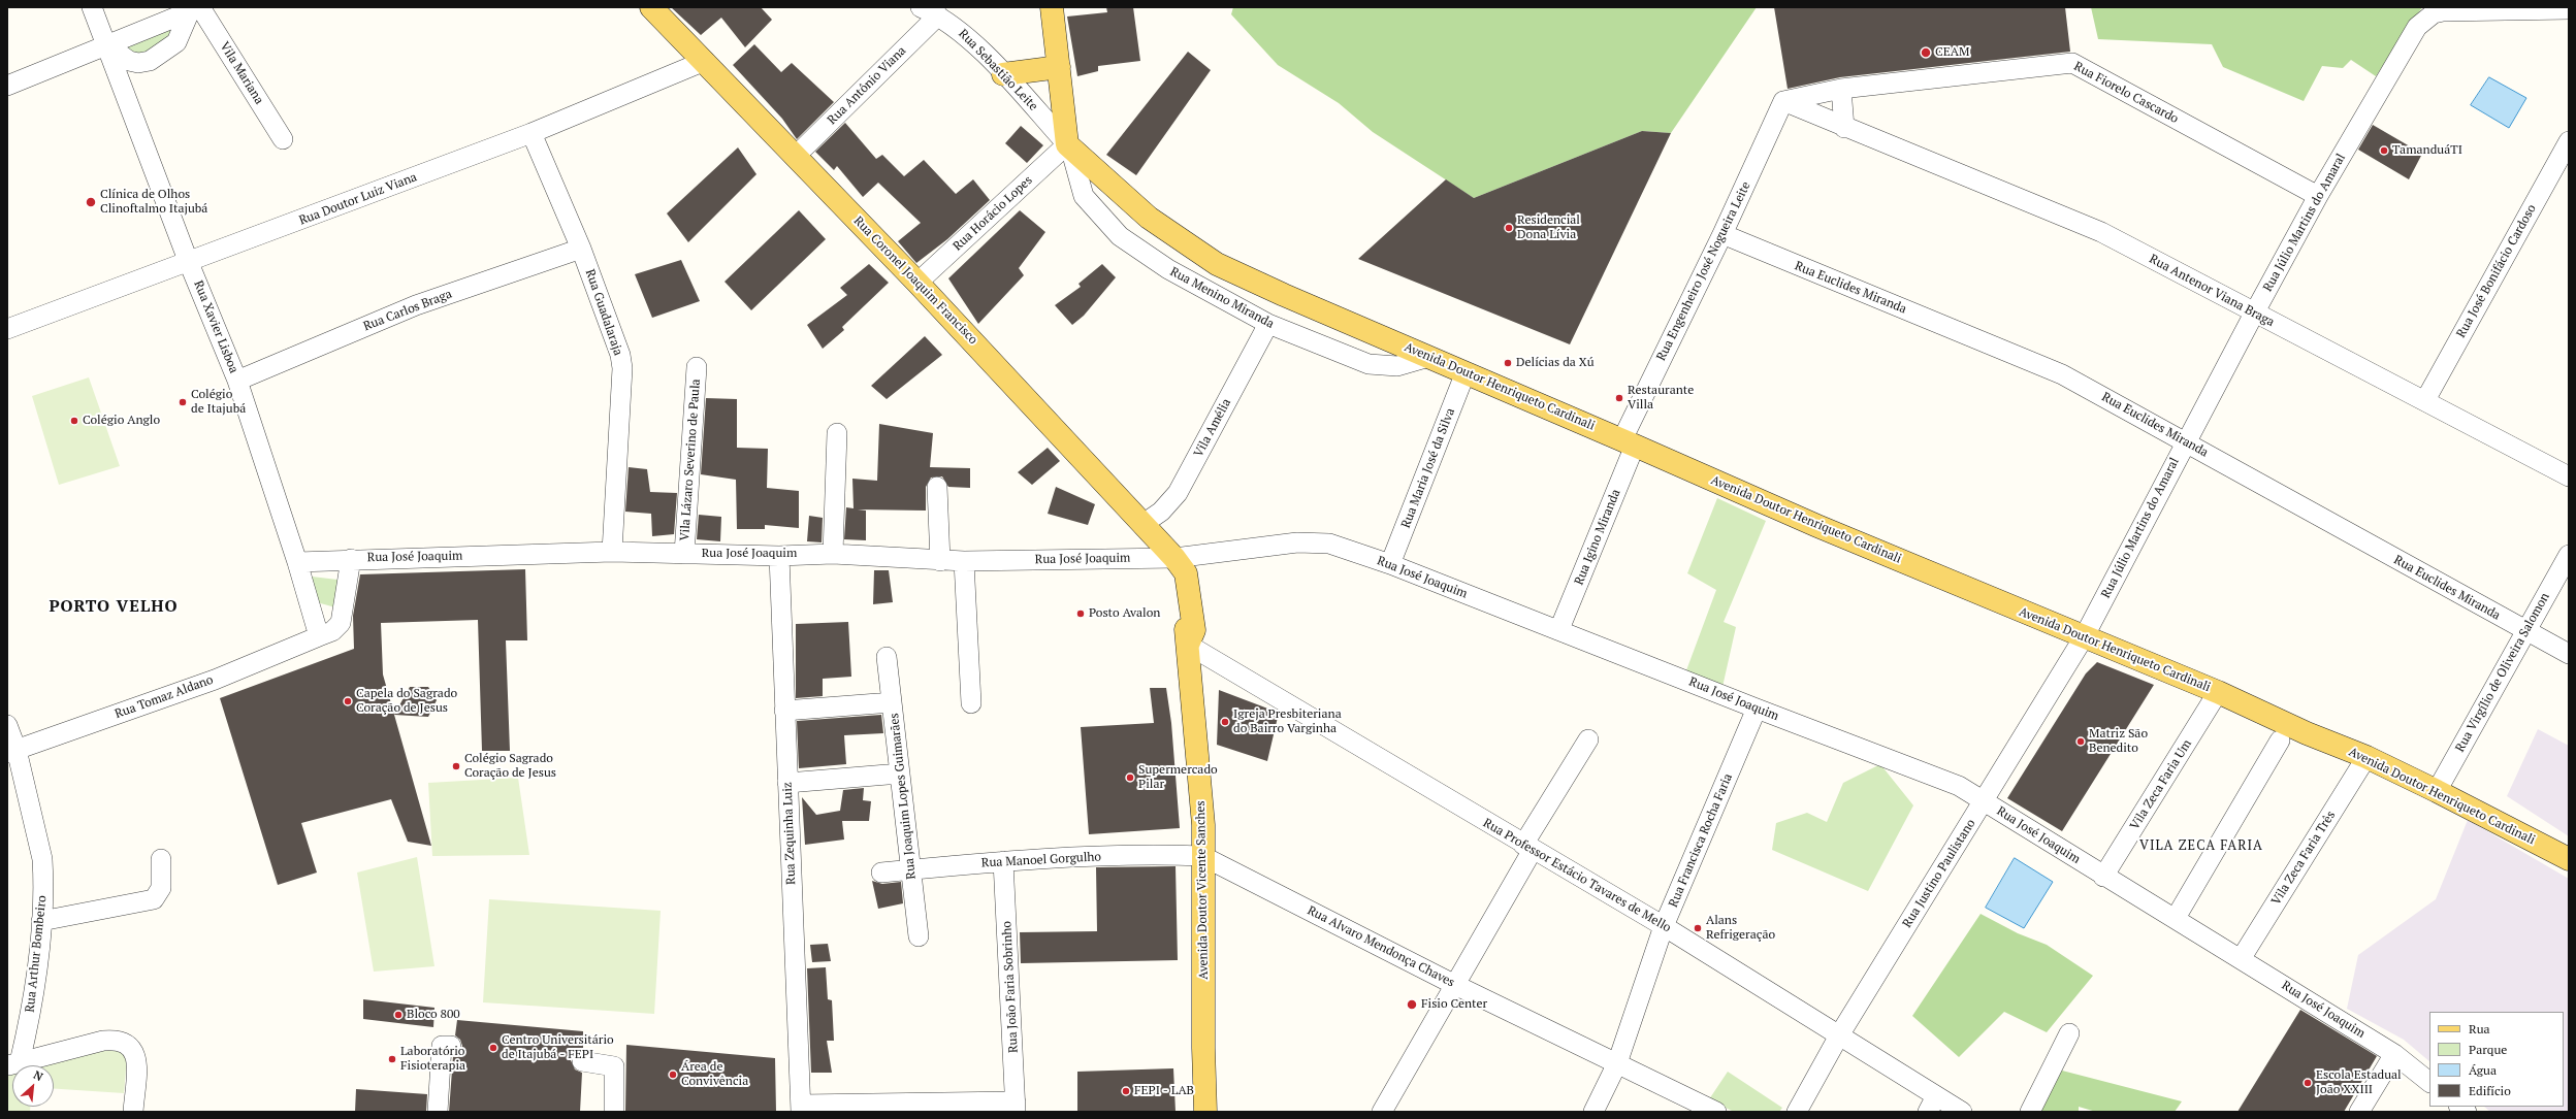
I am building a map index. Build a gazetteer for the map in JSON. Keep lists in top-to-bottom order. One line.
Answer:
{"streets":{"main road":["Rua Coronel Joaquim Francisco","Avenida Doutor Henriqueto Cardinali","Avenida Doutor Vicente Sanches"],"street":["Rua Sebastião Leite","Vila Mariana","Rua Antônio Viana","Rua Fiorelo Cascardo","Rua Doutor Luiz Viana","Rua Horácio Lopes","Rua Júlio Martins do Amaral","Rua Engenheiro José Nogueira Leite","Rua José Bonifácio Cardoso","Rua Euclides Miranda","Rua Antenor Viana Braga","Rua Menino Miranda","Rua Carlos Braga","Rua Guadalaraja","Rua Xavier Lisboa","Vila Amélia","Vila Lázaro Severino de Paula","Rua Maria José da Silva","Rua Igino Miranda","Rua José Joaquim","Rua Virgílio de Oliveira Salomon","Rua Tomaz Aldano","Vila Zeca Faria Um","Rua Joaquim Lopes Guimarães","Rua Zequinha Luiz","Rua Francisca Rocha Faria","Vila Zeca Faria Três","Rua Manoel Gorgulho","Rua Justino Paulistano","Rua Professor Estácio Tavares de Mello","Rua Alvaro Mendonça Chaves","Rua Arthur Bombeiro","Rua João Faria Sobrinho"]},"crossings":[["Rua Sebastião Leite","Rua Antônio Viana"],["Rua Sebastião Leite","Rua Horácio Lopes"],["Rua Sebastião Leite","Rua Menino Miranda"],["Rua Sebastião Leite","Avenida Doutor Henriqueto Cardinali"],["Rua Antônio Viana","Rua Coronel Joaquim Francisco"],["Rua Fiorelo Cascardo","Rua Júlio Martins do Amaral"],["Rua Fiorelo Cascardo","Rua Engenheiro José Nogueira Leite"],["Rua Fiorelo Cascardo","Rua Antenor Viana Braga"],["Rua Doutor Luiz Viana","Rua Coronel Joaquim Francisco"],["Rua Doutor Luiz Viana","Rua Guadalaraja"],["Rua Doutor Luiz Viana","Rua Xavier Lisboa"],["Rua Horácio Lopes","Rua Coronel Joaquim Francisco"],["Rua Horácio Lopes","Rua Menino Miranda"],["Rua Horácio Lopes","Avenida Doutor Henriqueto Cardinali"],["Rua Júlio Martins do Amaral","Rua Euclides Miranda"],["Rua Júlio Martins do Amaral","Rua Antenor Viana Braga"],["Rua Júlio Martins do Amaral","Avenida Doutor Henriqueto Cardinali"],["Rua Júlio Martins do Amaral","Rua Justino Paulistano"],["Rua Engenheiro José Nogueira Leite","Rua Euclides Miranda"],["Rua Engenheiro José Nogueira Leite","Rua Antenor Viana Braga"],["Rua Engenheiro José Nogueira Leite","Avenida Doutor Henriqueto Cardinali"],["Rua Engenheiro José Nogueira Leite","Rua Igino Miranda"],["Rua José Bonifácio Cardoso","Rua Antenor Viana Braga"],["Rua Coronel Joaquim Francisco","Vila Amélia"],["Rua Coronel Joaquim Francisco","Rua José Joaquim"],["Rua Coronel Joaquim Francisco","Avenida Doutor Vicente Sanches"],["Rua Euclides Miranda","Rua Virgílio de Oliveira Salomon"],["Rua Menino Miranda","Avenida Doutor Henriqueto Cardinali"],["Rua Menino Miranda","Vila Amélia"],["Rua Carlos Braga","Rua Guadalaraja"],["Rua Carlos Braga","Rua Xavier Lisboa"],["Rua Guadalaraja","Rua José Joaquim"],["Rua Xavier Lisboa","Rua José Joaquim"],["Rua Xavier Lisboa","Rua Tomaz Aldano"],["Avenida Doutor Henriqueto Cardinali","Rua Maria José da Silva"],["Avenida Doutor Henriqueto Cardinali","Rua Igino Miranda"],["Avenida Doutor Henriqueto Cardinali","Rua Virgílio de Oliveira Salomon"],["Avenida Doutor Henriqueto Cardinali","Vila Zeca Faria Um"],["Avenida Doutor Henriqueto Cardinali","Vila Zeca Faria Três"],["Avenida Doutor Henriqueto Cardinali","Rua Justino Paulistano"],["Vila Lázaro Severino de Paula","Rua José Joaquim"],["Rua Maria José da Silva","Rua José Joaquim"],["Rua Igino Miranda","Rua José Joaquim"],["Rua José Joaquim","Vila Zeca Faria Um"],["Rua José Joaquim","Rua Zequinha Luiz"],["Rua José Joaquim","Rua Francisca Rocha Faria"],["Rua José Joaquim","Vila Zeca Faria Três"],["Rua José Joaquim","Rua Justino Paulistano"],["Rua José Joaquim","Avenida Doutor Vicente Sanches"],["Rua Tomaz Aldano","Rua Arthur Bombeiro"],["Rua Joaquim Lopes Guimarães","Rua Manoel Gorgulho"],["Rua Francisca Rocha Faria","Rua Professor Estácio Tavares de Mello"],["Rua Francisca Rocha Faria","Rua Alvaro Mendonça Chaves"],["Rua Manoel Gorgulho","Avenida Doutor Vicente Sanches"],["Rua Manoel Gorgulho","Rua Alvaro Mendonça Chaves"],["Rua Manoel Gorgulho","Rua João Faria Sobrinho"],["Rua Justino Paulistano","Rua Professor Estácio Tavares de Mello"],["Rua Professor Estácio Tavares de Mello","Avenida Doutor Vicente Sanches"],["Avenida Doutor Vicente Sanches","Rua Alvaro Mendonça Chaves"]],"districts":["PORTO VELHO","VILA ZECA FARIA"],"places":["CEAM","TamanduáTI","Clínica de Olhos Clinoftalmo Itajubá","Residencial Dona Lívia","Delícias da Xú","Restaurante Villa","Colégio de Itajubá","Colégio Anglo","Posto Avalon","Capela do Sagrado Coração de Jesus","Igreja Presbiteriana do Bairro Varginha","Matriz São Benedito","Colégio Sagrado Coração de Jesus","Supermercado Pilar","Alans Refrigeração","Fisio Center","Bloco 800","Centro Universitário de Itajubá - FEPI","Laboratório Fisioterapia","Área de Convivência","Escola Estadual João XXIII","FEPI - LAB"],"legend":["Rua","Parque","Água","Edifício"],"north":"top right"}
